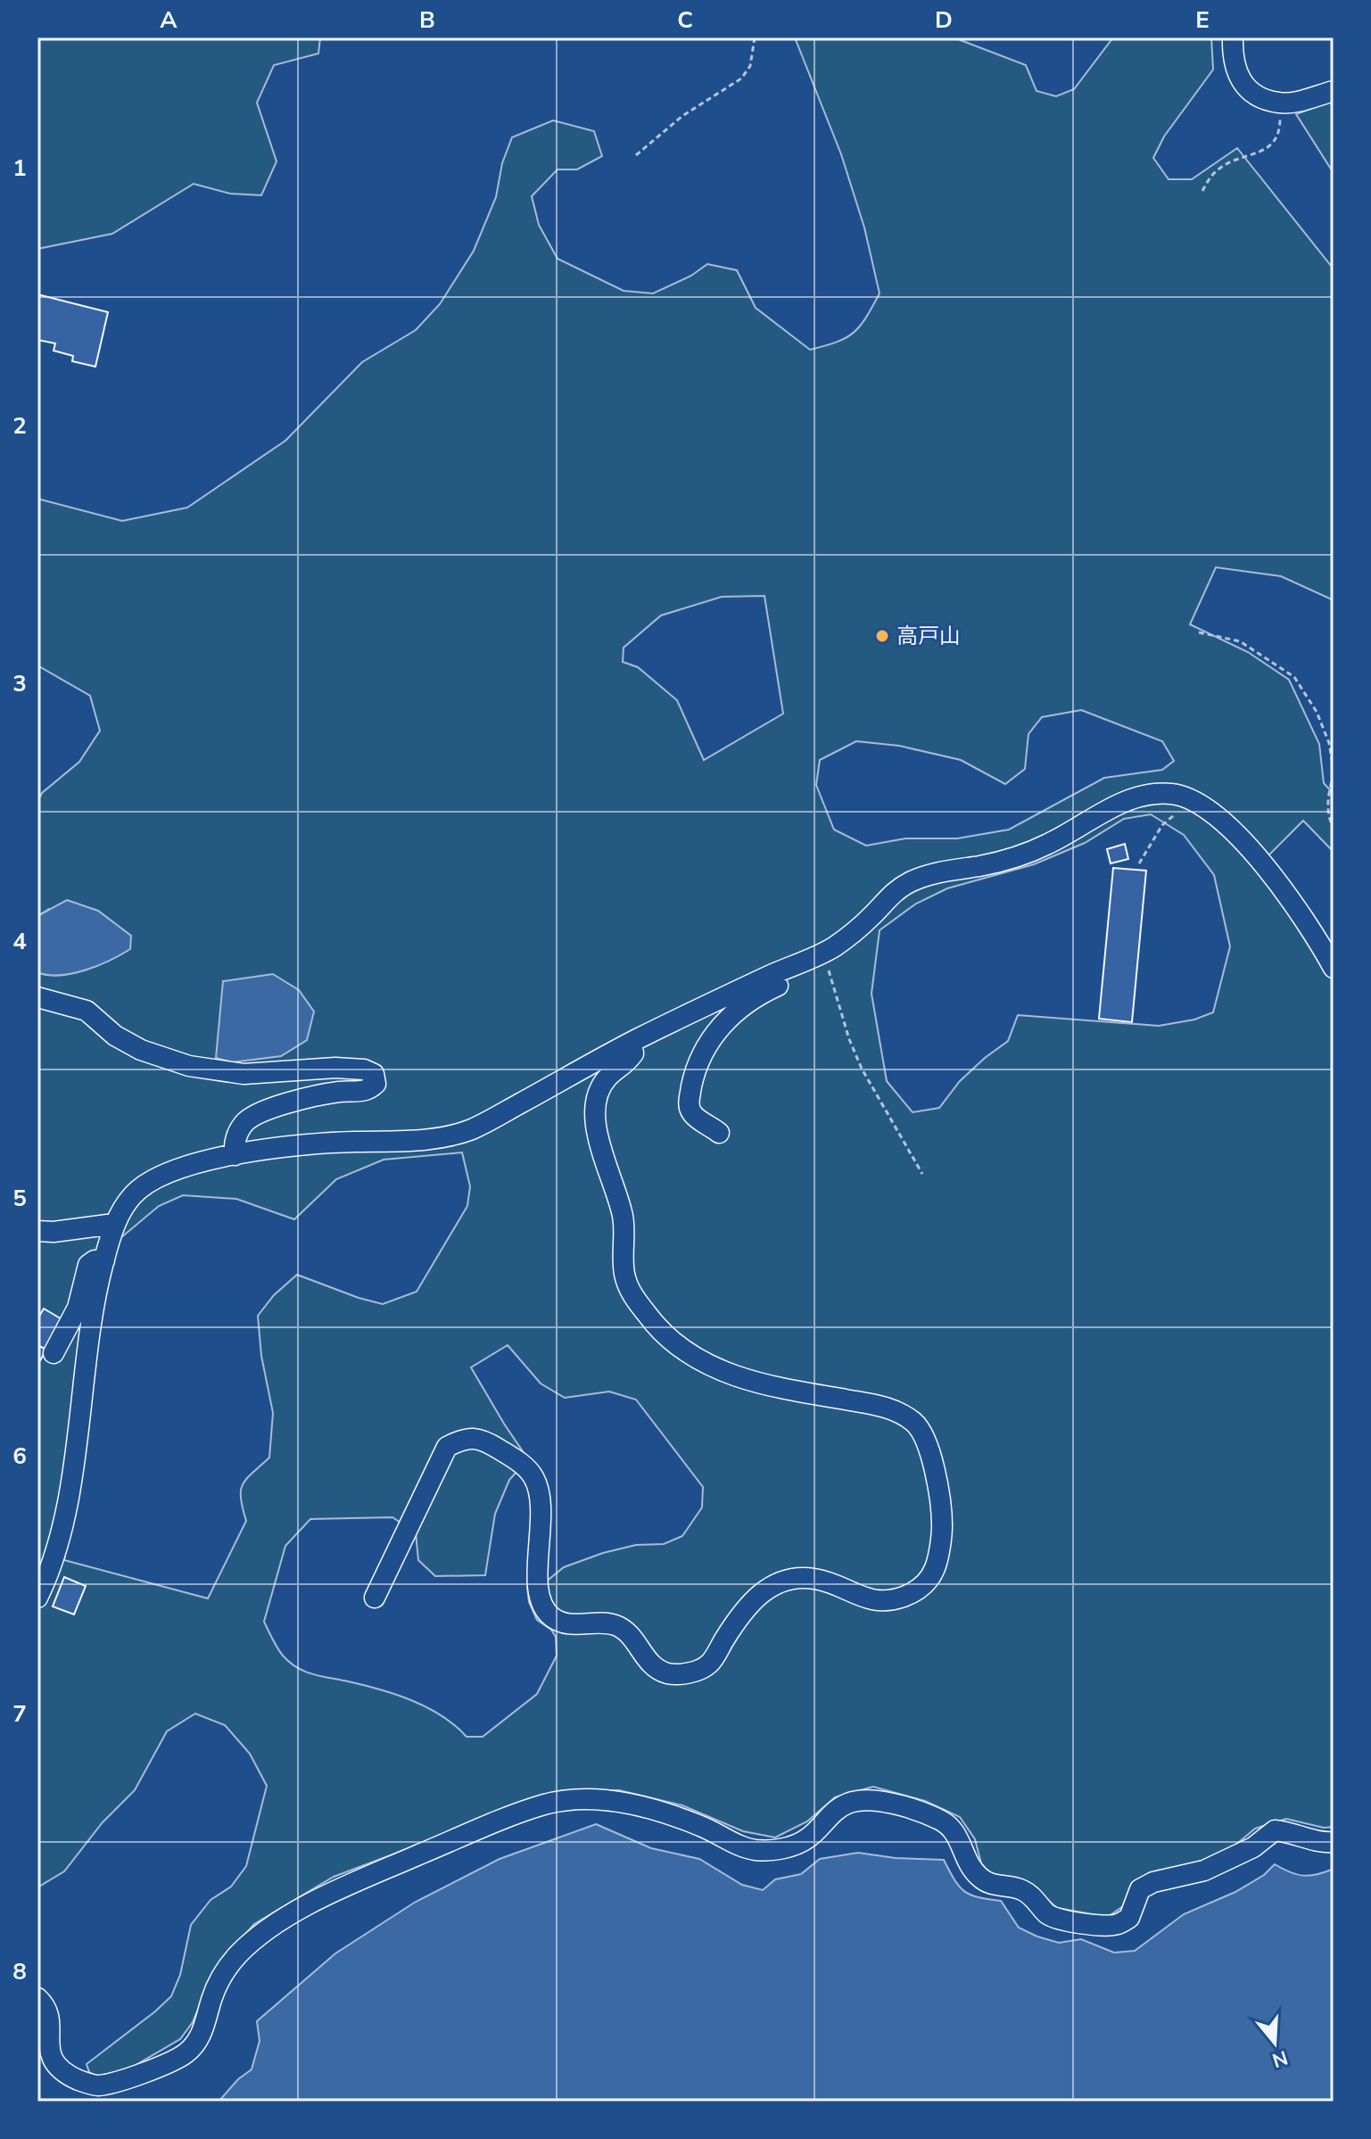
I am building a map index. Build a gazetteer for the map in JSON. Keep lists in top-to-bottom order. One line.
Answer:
{"places":["高戸山"],"north":"bottom","grid":{"columns":["A","B","C","D","E"],"rows":["1","2","3","4","5","6","7","8"]}}
